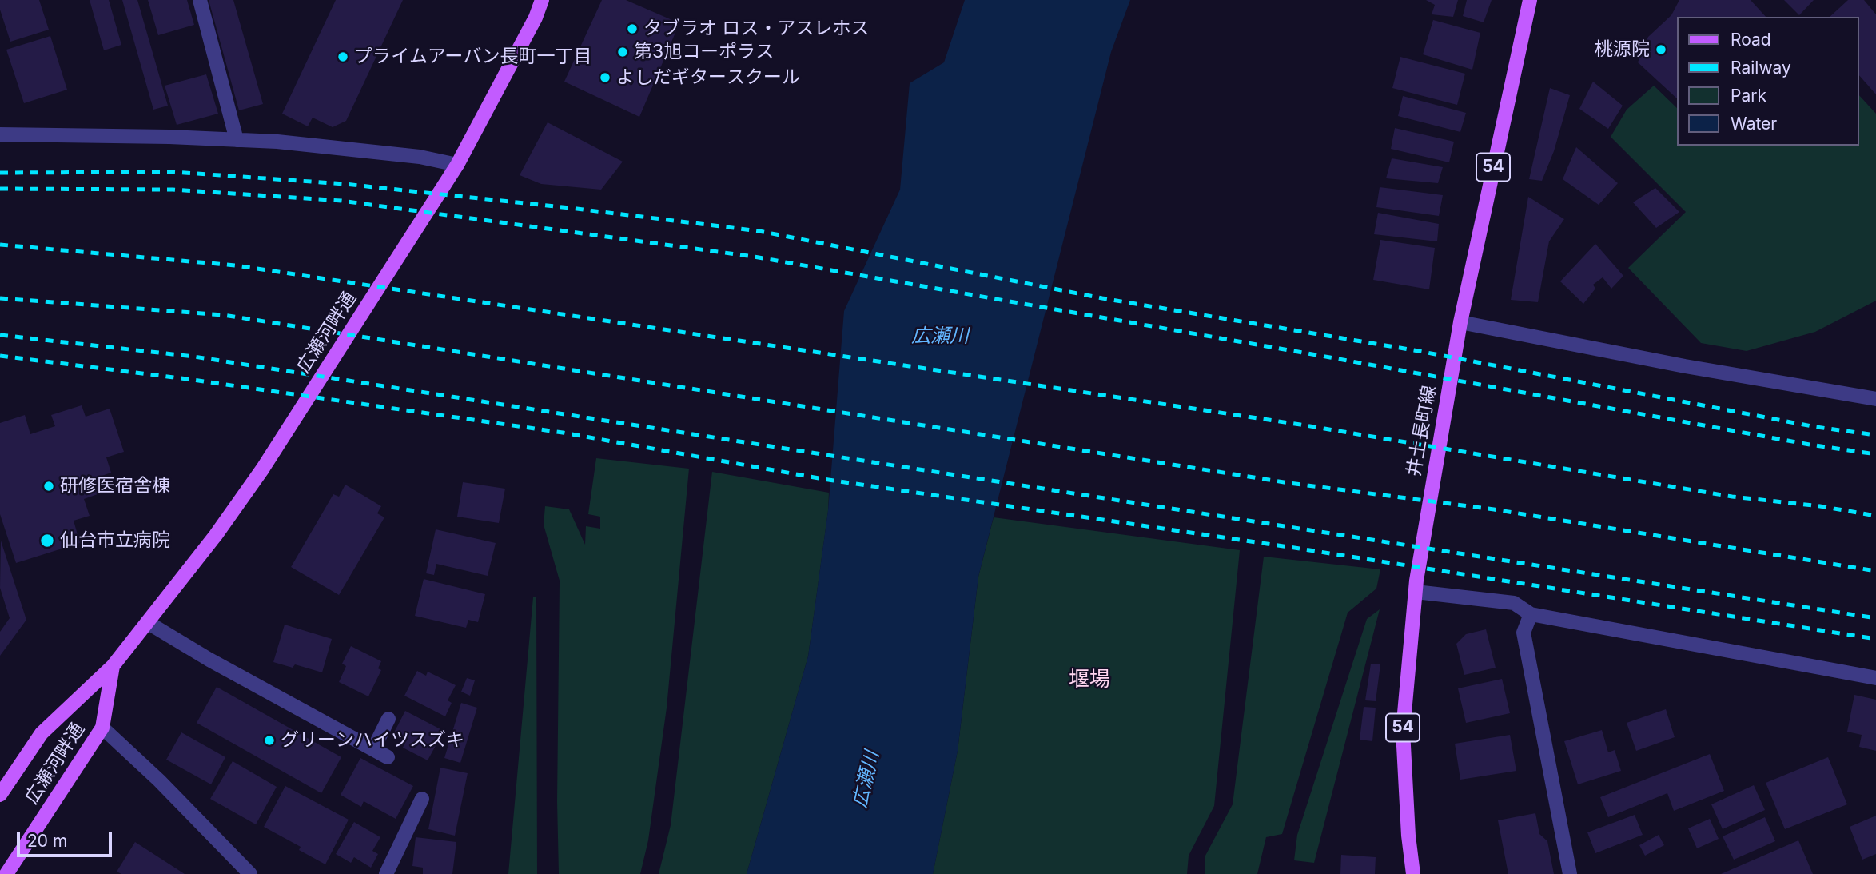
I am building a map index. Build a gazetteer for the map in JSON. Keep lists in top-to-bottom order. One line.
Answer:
{"streets":{"main road":["54","広瀬河畔通","井土長町線"]},"districts":["堰場"],"water":["広瀬川"],"places":["タブラオ ロス・アスレホス","桃源院","第3旭コーポラス","プライムアーバン長町一丁目","よしだギタースクール","研修医宿舎棟","仙台市立病院","グリーンハイツスズキ"],"legend":["Road","Railway","Park","Water"],"scale_bar":"20 m"}
